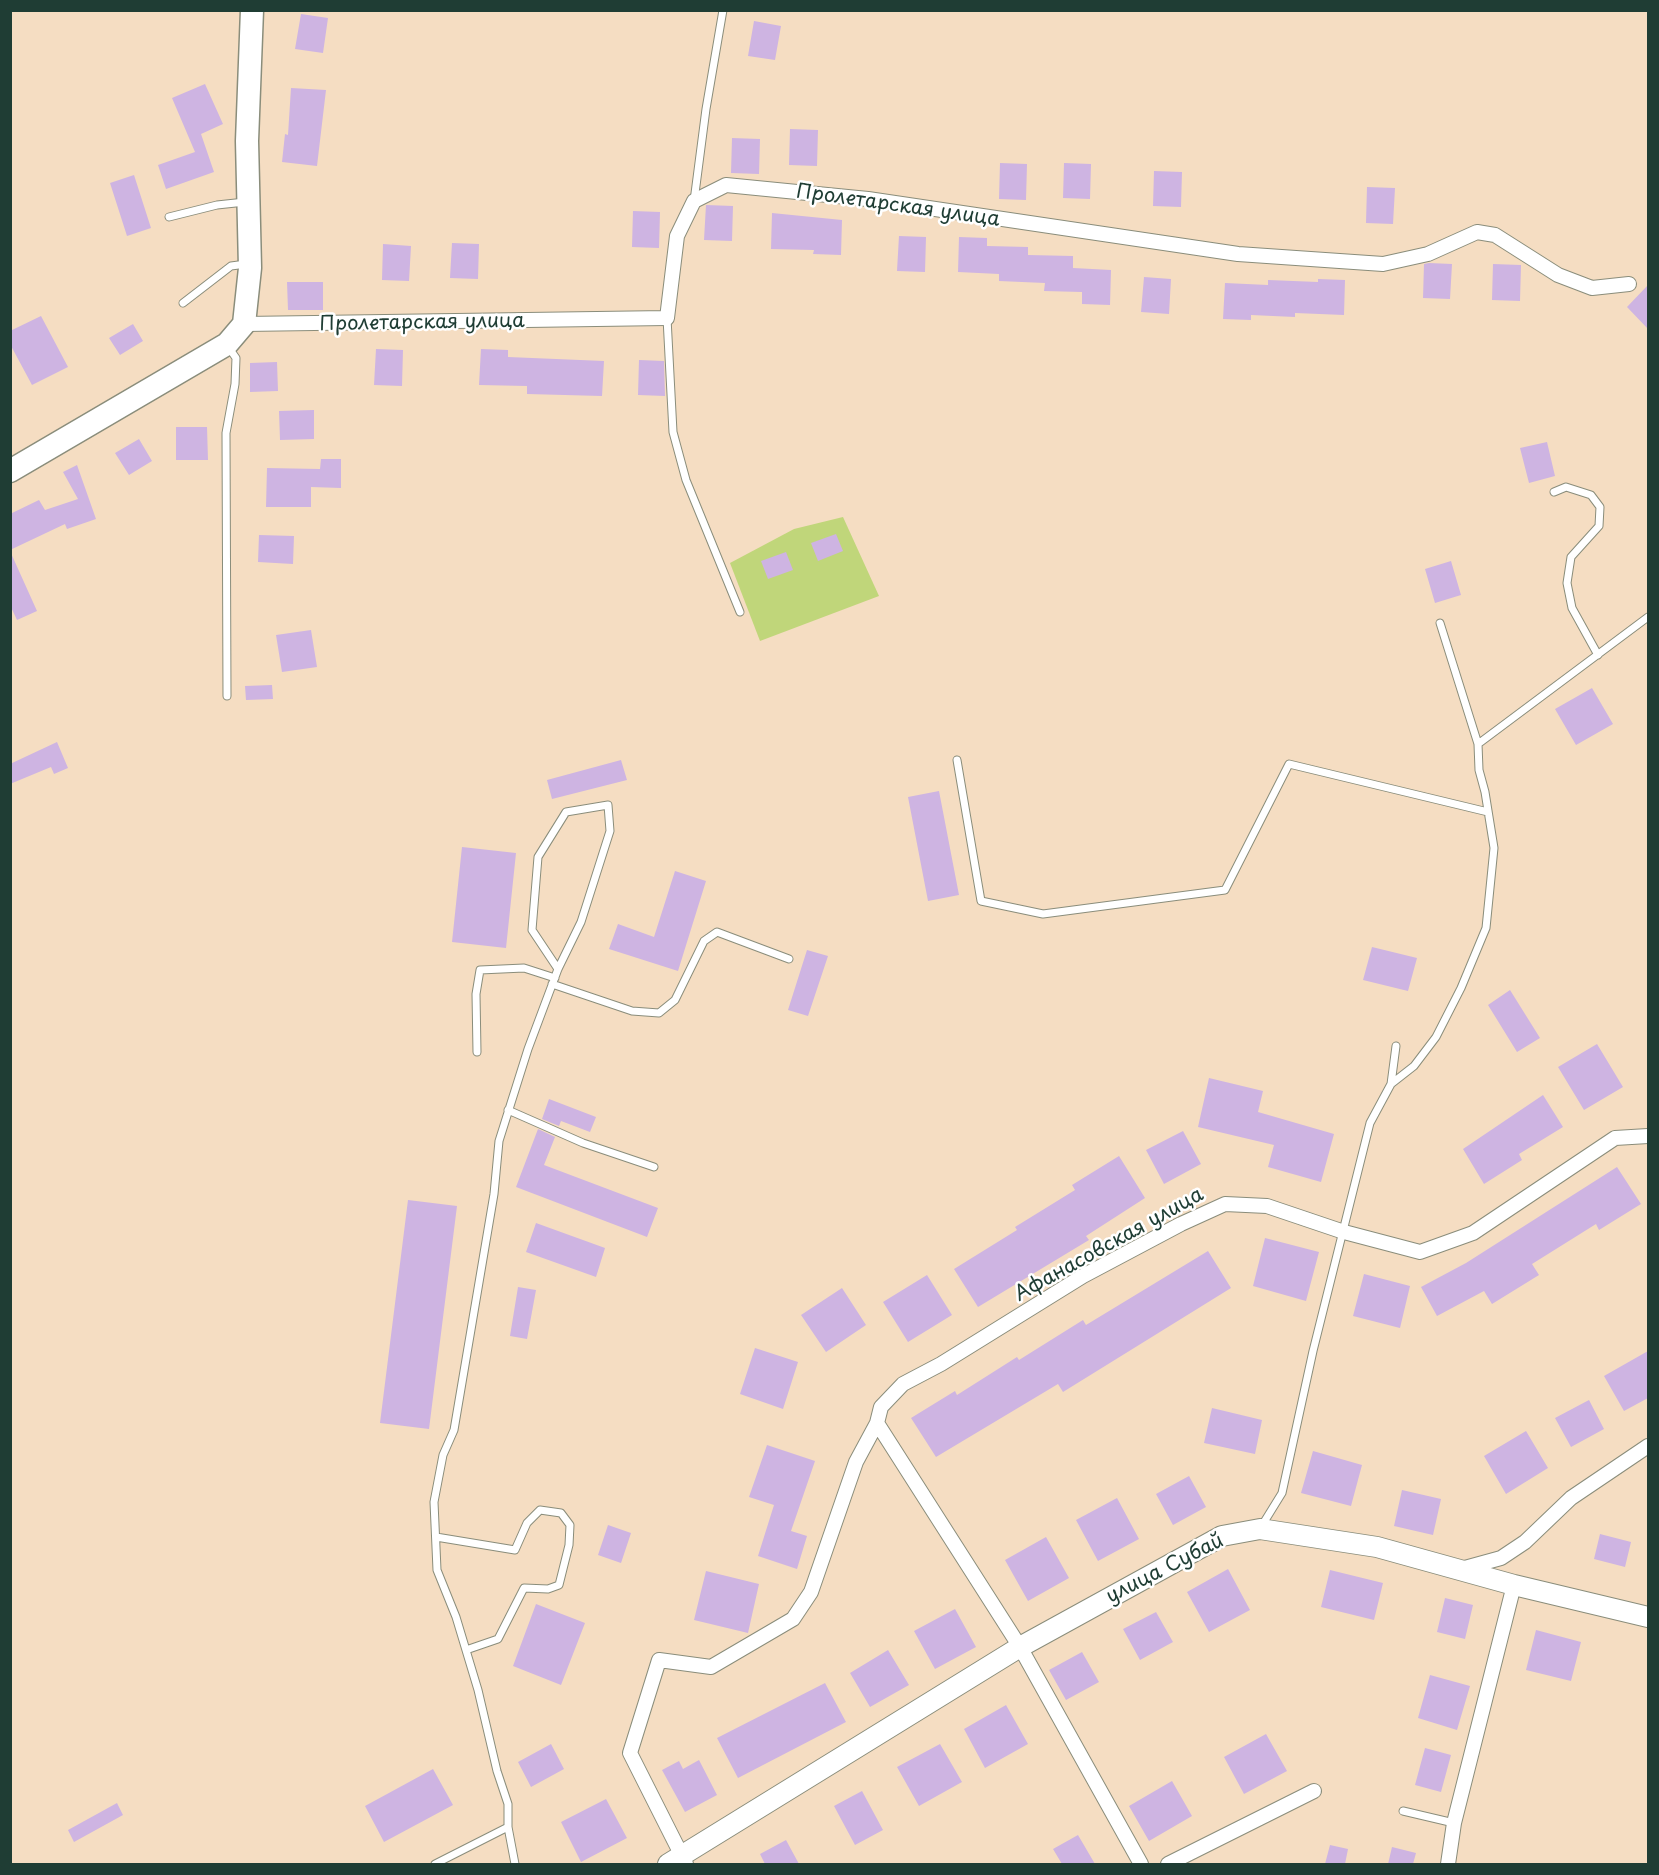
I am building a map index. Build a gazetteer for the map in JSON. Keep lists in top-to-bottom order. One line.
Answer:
{"streets":{"street":["Пролетарская улица","Афанасовская улица","улица Субай"]},"crossings":[["Афанасовская улица","улица Субай"]]}
